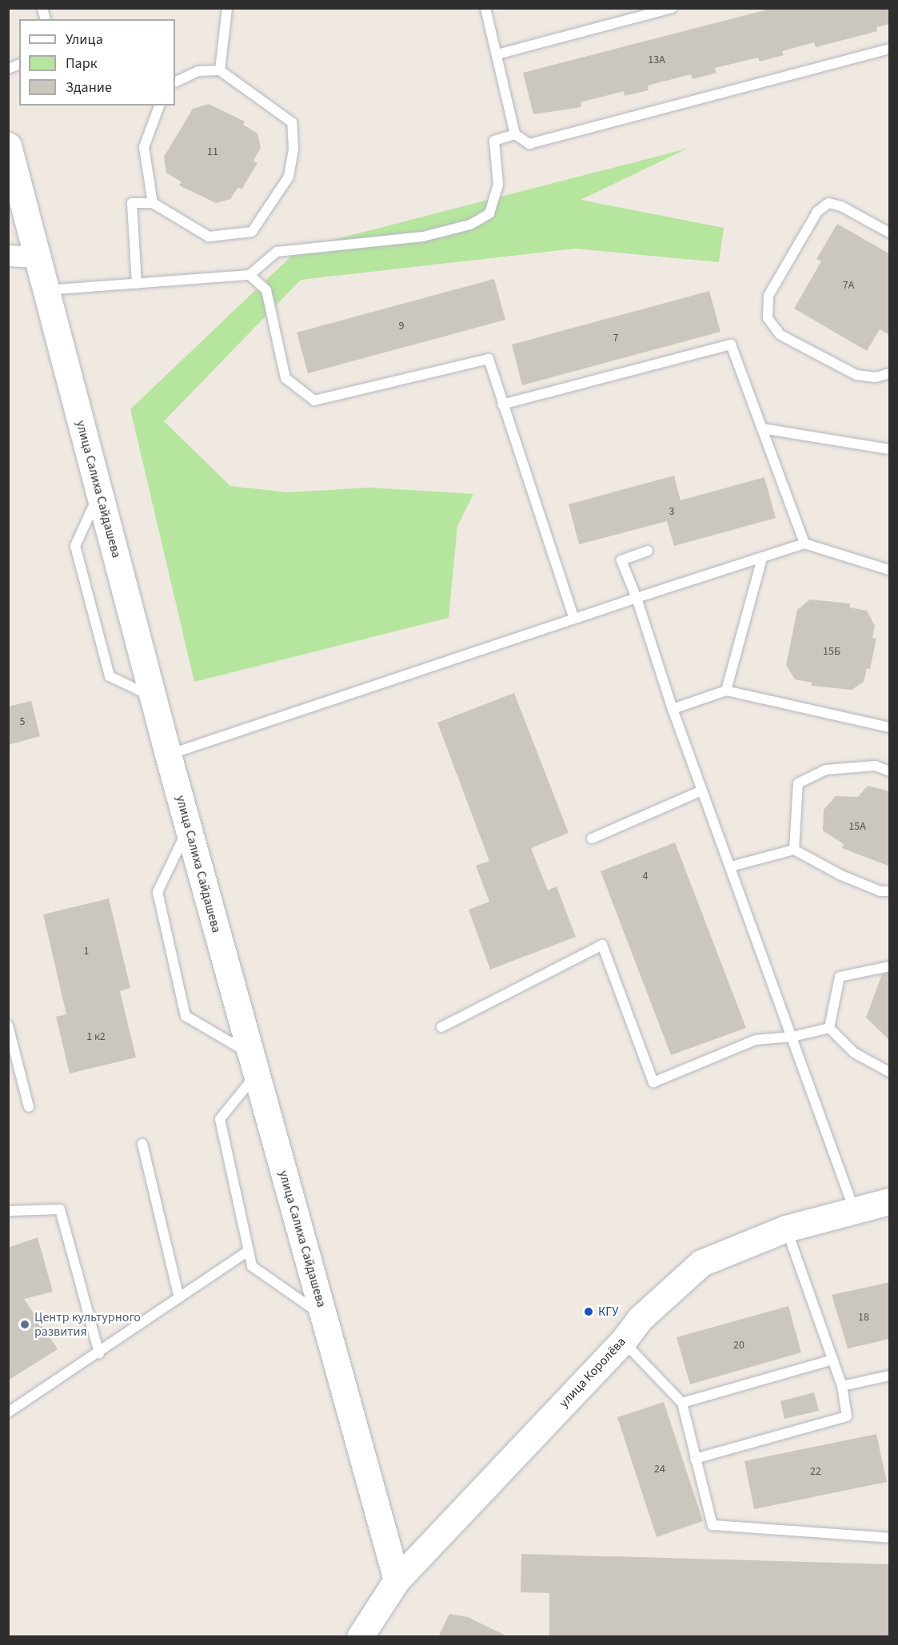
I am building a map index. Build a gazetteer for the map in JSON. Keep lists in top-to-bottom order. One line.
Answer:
{"streets":{"street":["улица Салиха Сайдашева","улица Королёва"]},"crossings":[["улица Салиха Сайдашева","улица Королёва"]],"places":["КГУ","Центр культурного развития"],"house_numbers":["13А","11","7А","9","7","3","15Б","5","15А","4","1","1 к2","18","20","24","22"],"legend":["Улица","Парк","Здание"]}
